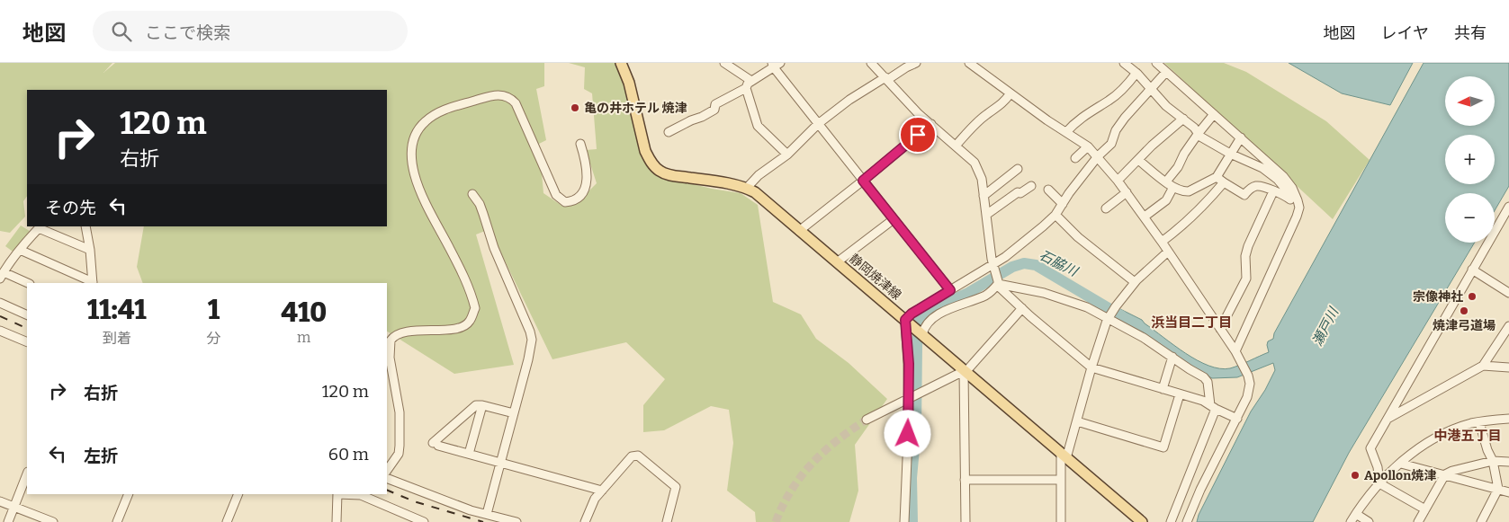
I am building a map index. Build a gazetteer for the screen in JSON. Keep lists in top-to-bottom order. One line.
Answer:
{"streets":{"main road":["静岡焼津線"]},"districts":["浜当目二丁目","中港五丁目"],"water":["石脇川","瀬戸川"],"places":["亀の井ホテル 焼津","宗像神社","焼津弓道場","Apollon焼津"],"north":"left","page":{"header":"地図","search":"ここで検索","nav":["地図","レイヤ","共有"],"map_buttons":["+","−"],"turn":["120 m","右折"],"then":"その先","eta":["11:41","到着","1","分","410","m"],"list":[{"name":"右折","value":"120 m"},{"name":"左折","value":"60 m"}]}}
